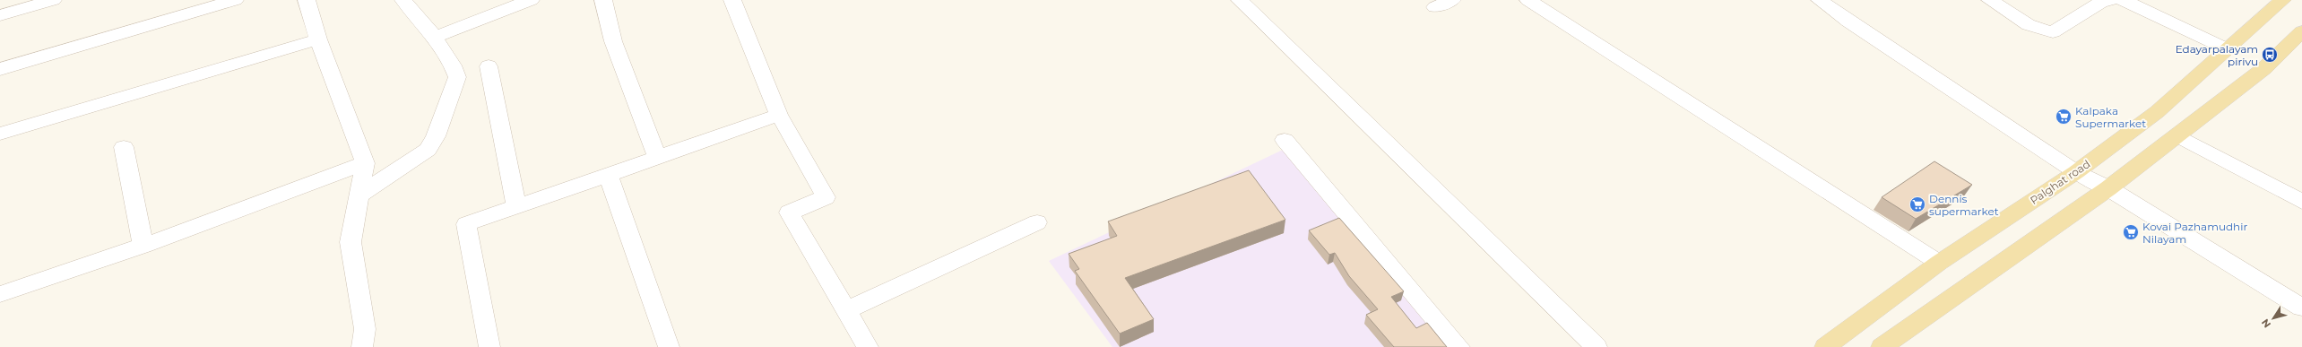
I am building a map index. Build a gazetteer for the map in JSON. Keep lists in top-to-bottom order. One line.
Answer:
{"streets":{"main road":["Palghat road"]},"places":{"bus stop":["Edayarpalayam pirivu"],"supermarket":["Kalpaka Supermarket","Dennis supermarket","Kovai Pazhamudhir Nilayam"]},"north":"bottom left"}
